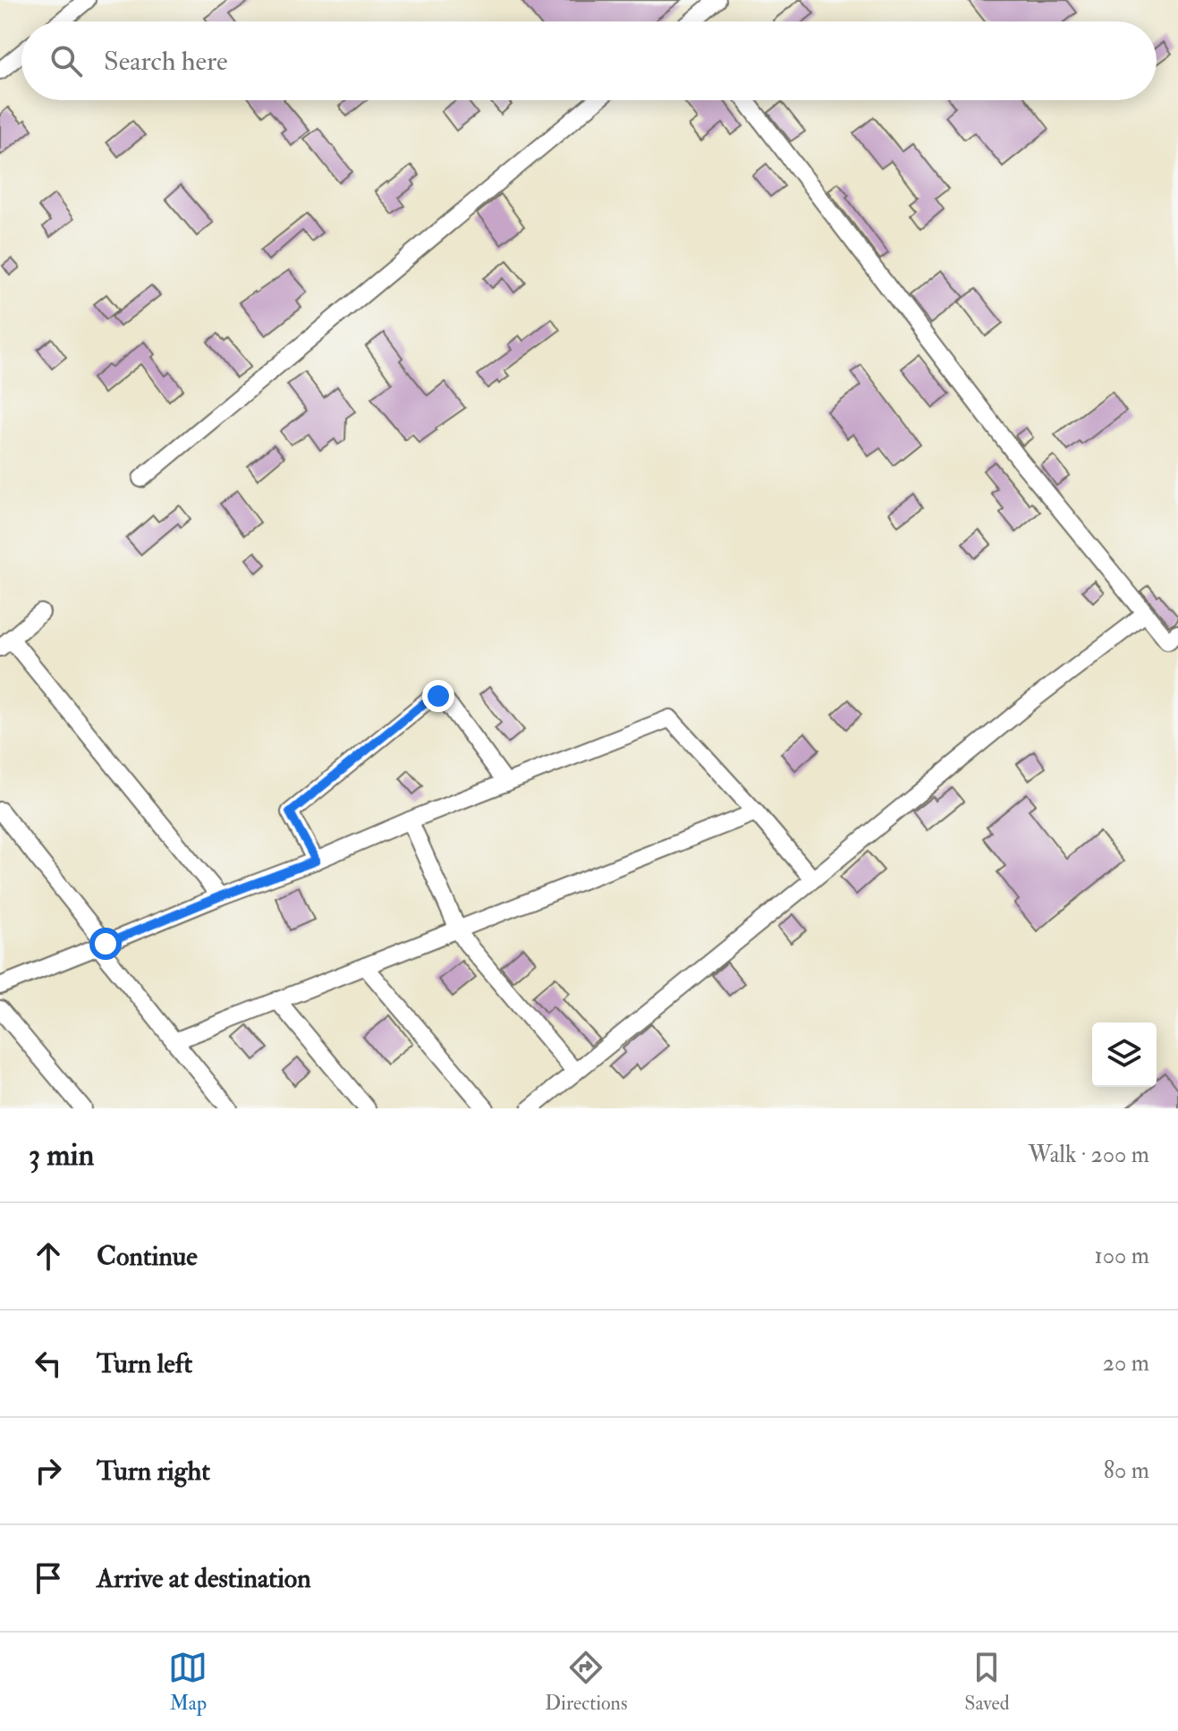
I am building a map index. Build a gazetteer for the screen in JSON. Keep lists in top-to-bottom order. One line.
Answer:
{"page":{"search":"Search here","heading":["3 min","Walk · 200 m"],"list":[["Continue","100 m"],["Turn left","20 m"],["Turn right","80 m"],"Arrive at destination"],"nav":["Map","Directions","Saved"]}}
